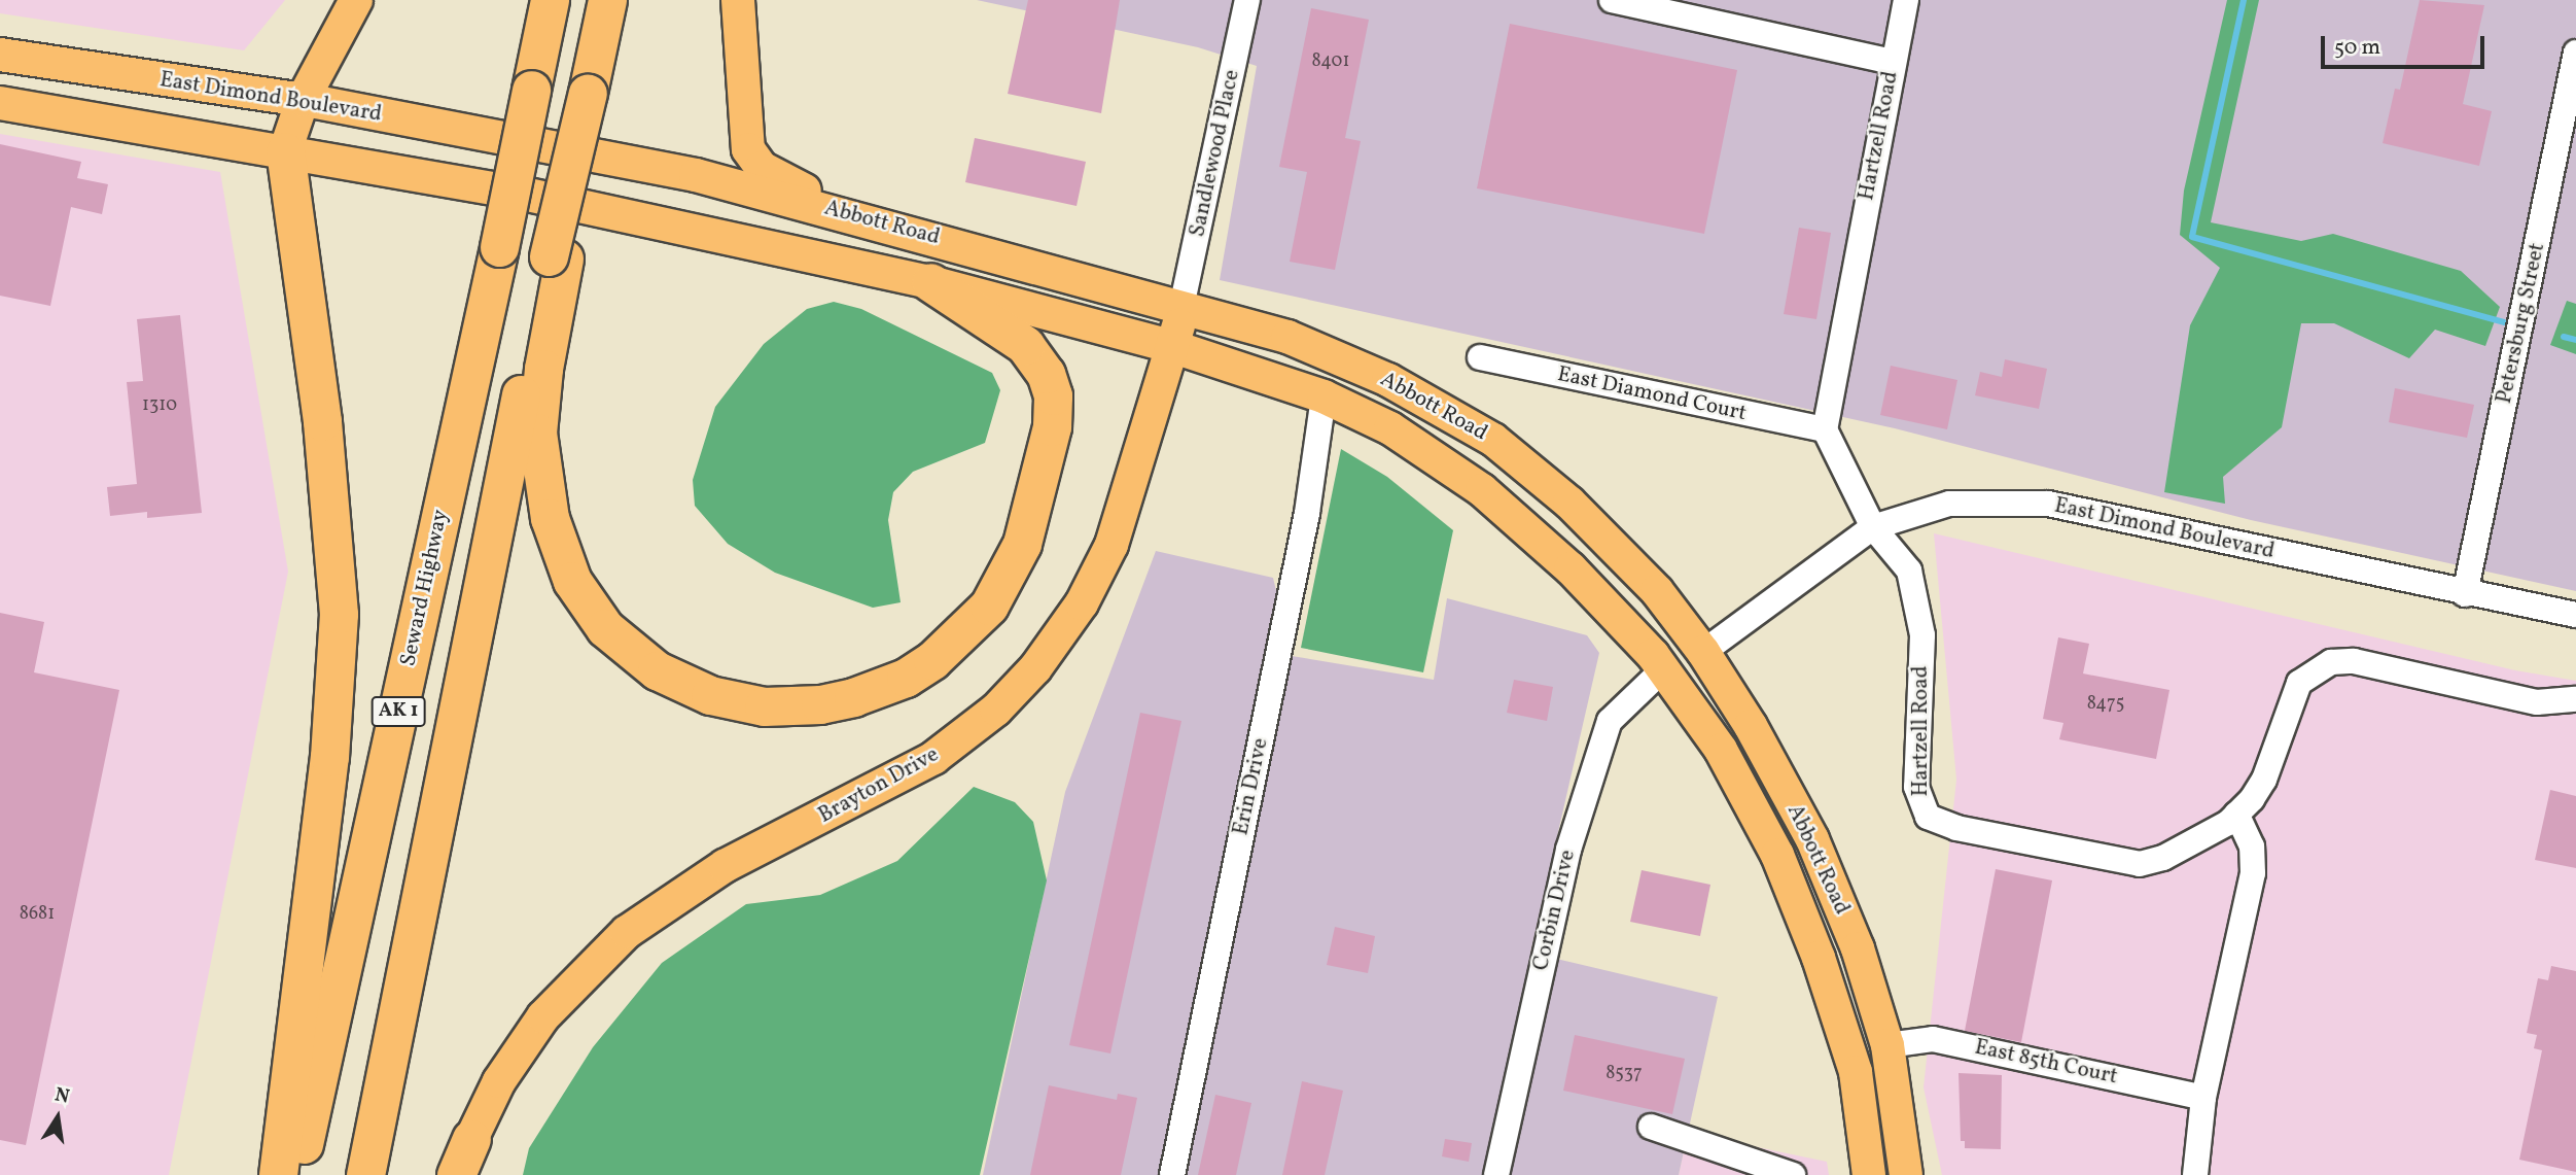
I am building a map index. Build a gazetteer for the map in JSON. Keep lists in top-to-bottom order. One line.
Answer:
{"streets":{"highway":["Seward Highway","AK 1"],"main road":["East Dimond Boulevard","Abbott Road","Brayton Drive"],"street":["Hartzell Road","Sandlewood Place","Petersburg Street","East Diamond Court","Erin Drive","Corbin Drive","East 85th Court"]},"crossings":[["East Dimond Boulevard","Hartzell Road"],["East Dimond Boulevard","Abbott Road"],["East Dimond Boulevard","Petersburg Street"],["Hartzell Road","East Diamond Court"],["Sandlewood Place","Abbott Road"],["Sandlewood Place","Brayton Drive"],["Abbott Road","Brayton Drive"],["Abbott Road","Erin Drive"],["Abbott Road","Corbin Drive"],["Abbott Road","East 85th Court"]],"house_numbers":["8401","1310","8475","8681","8537"],"scale_bar":"50 m","north":"top"}
